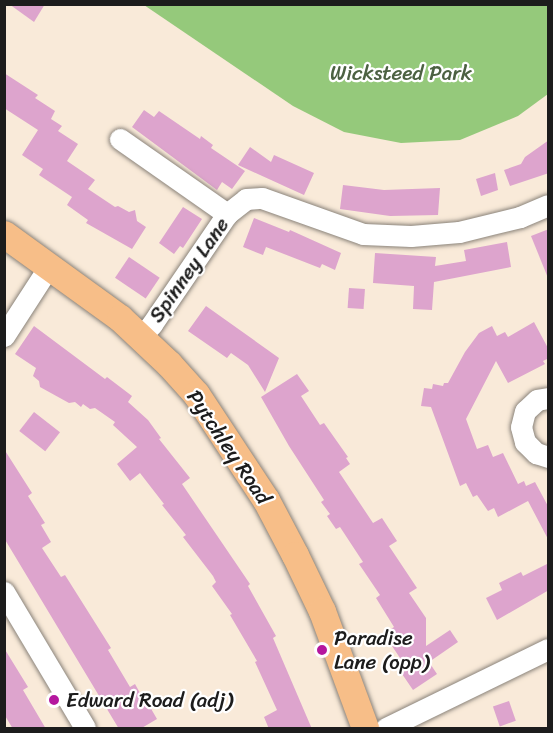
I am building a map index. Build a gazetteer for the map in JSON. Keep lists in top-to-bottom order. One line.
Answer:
{"streets":{"main road":["Pytchley Road"],"street":["Spinney Lane"]},"crossings":[["Spinney Lane","Pytchley Road"]],"parks":["Wicksteed Park"],"places":["Paradise Lane (opp)","Edward Road (adj)"]}
